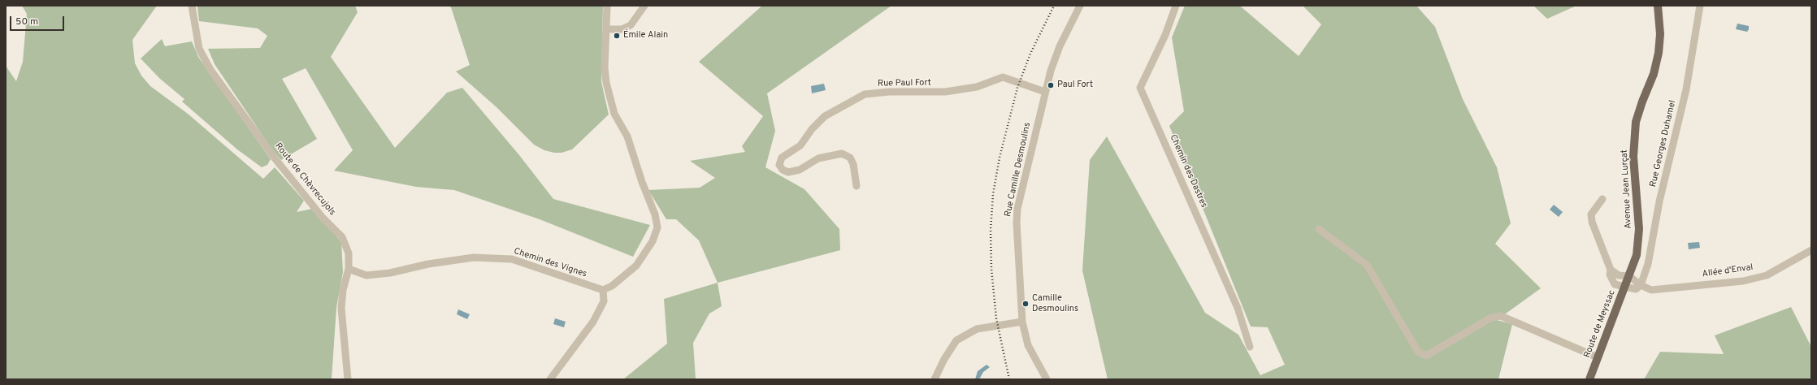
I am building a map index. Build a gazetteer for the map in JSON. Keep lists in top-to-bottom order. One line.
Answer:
{"streets":{"main road":["Avenue Jean Lurçat","Route de Meyssac"],"street":["Rue Paul Fort","Rue Georges Duhamel","Rue Camille Desmoulins","Chemin des Dastres","Route de Chèvrecujols","Chemin des Vignes","Allée d'Enval"]},"crossings":[["Rue Paul Fort","Rue Camille Desmoulins"],["Rue Georges Duhamel","Allée d'Enval"],["Route de Chèvrecujols","Chemin des Vignes"],["Avenue Jean Lurçat","Route de Meyssac"]],"places":["Émile Alain","Paul Fort","Camille Desmoulins"],"scale_bar":"50 m"}
